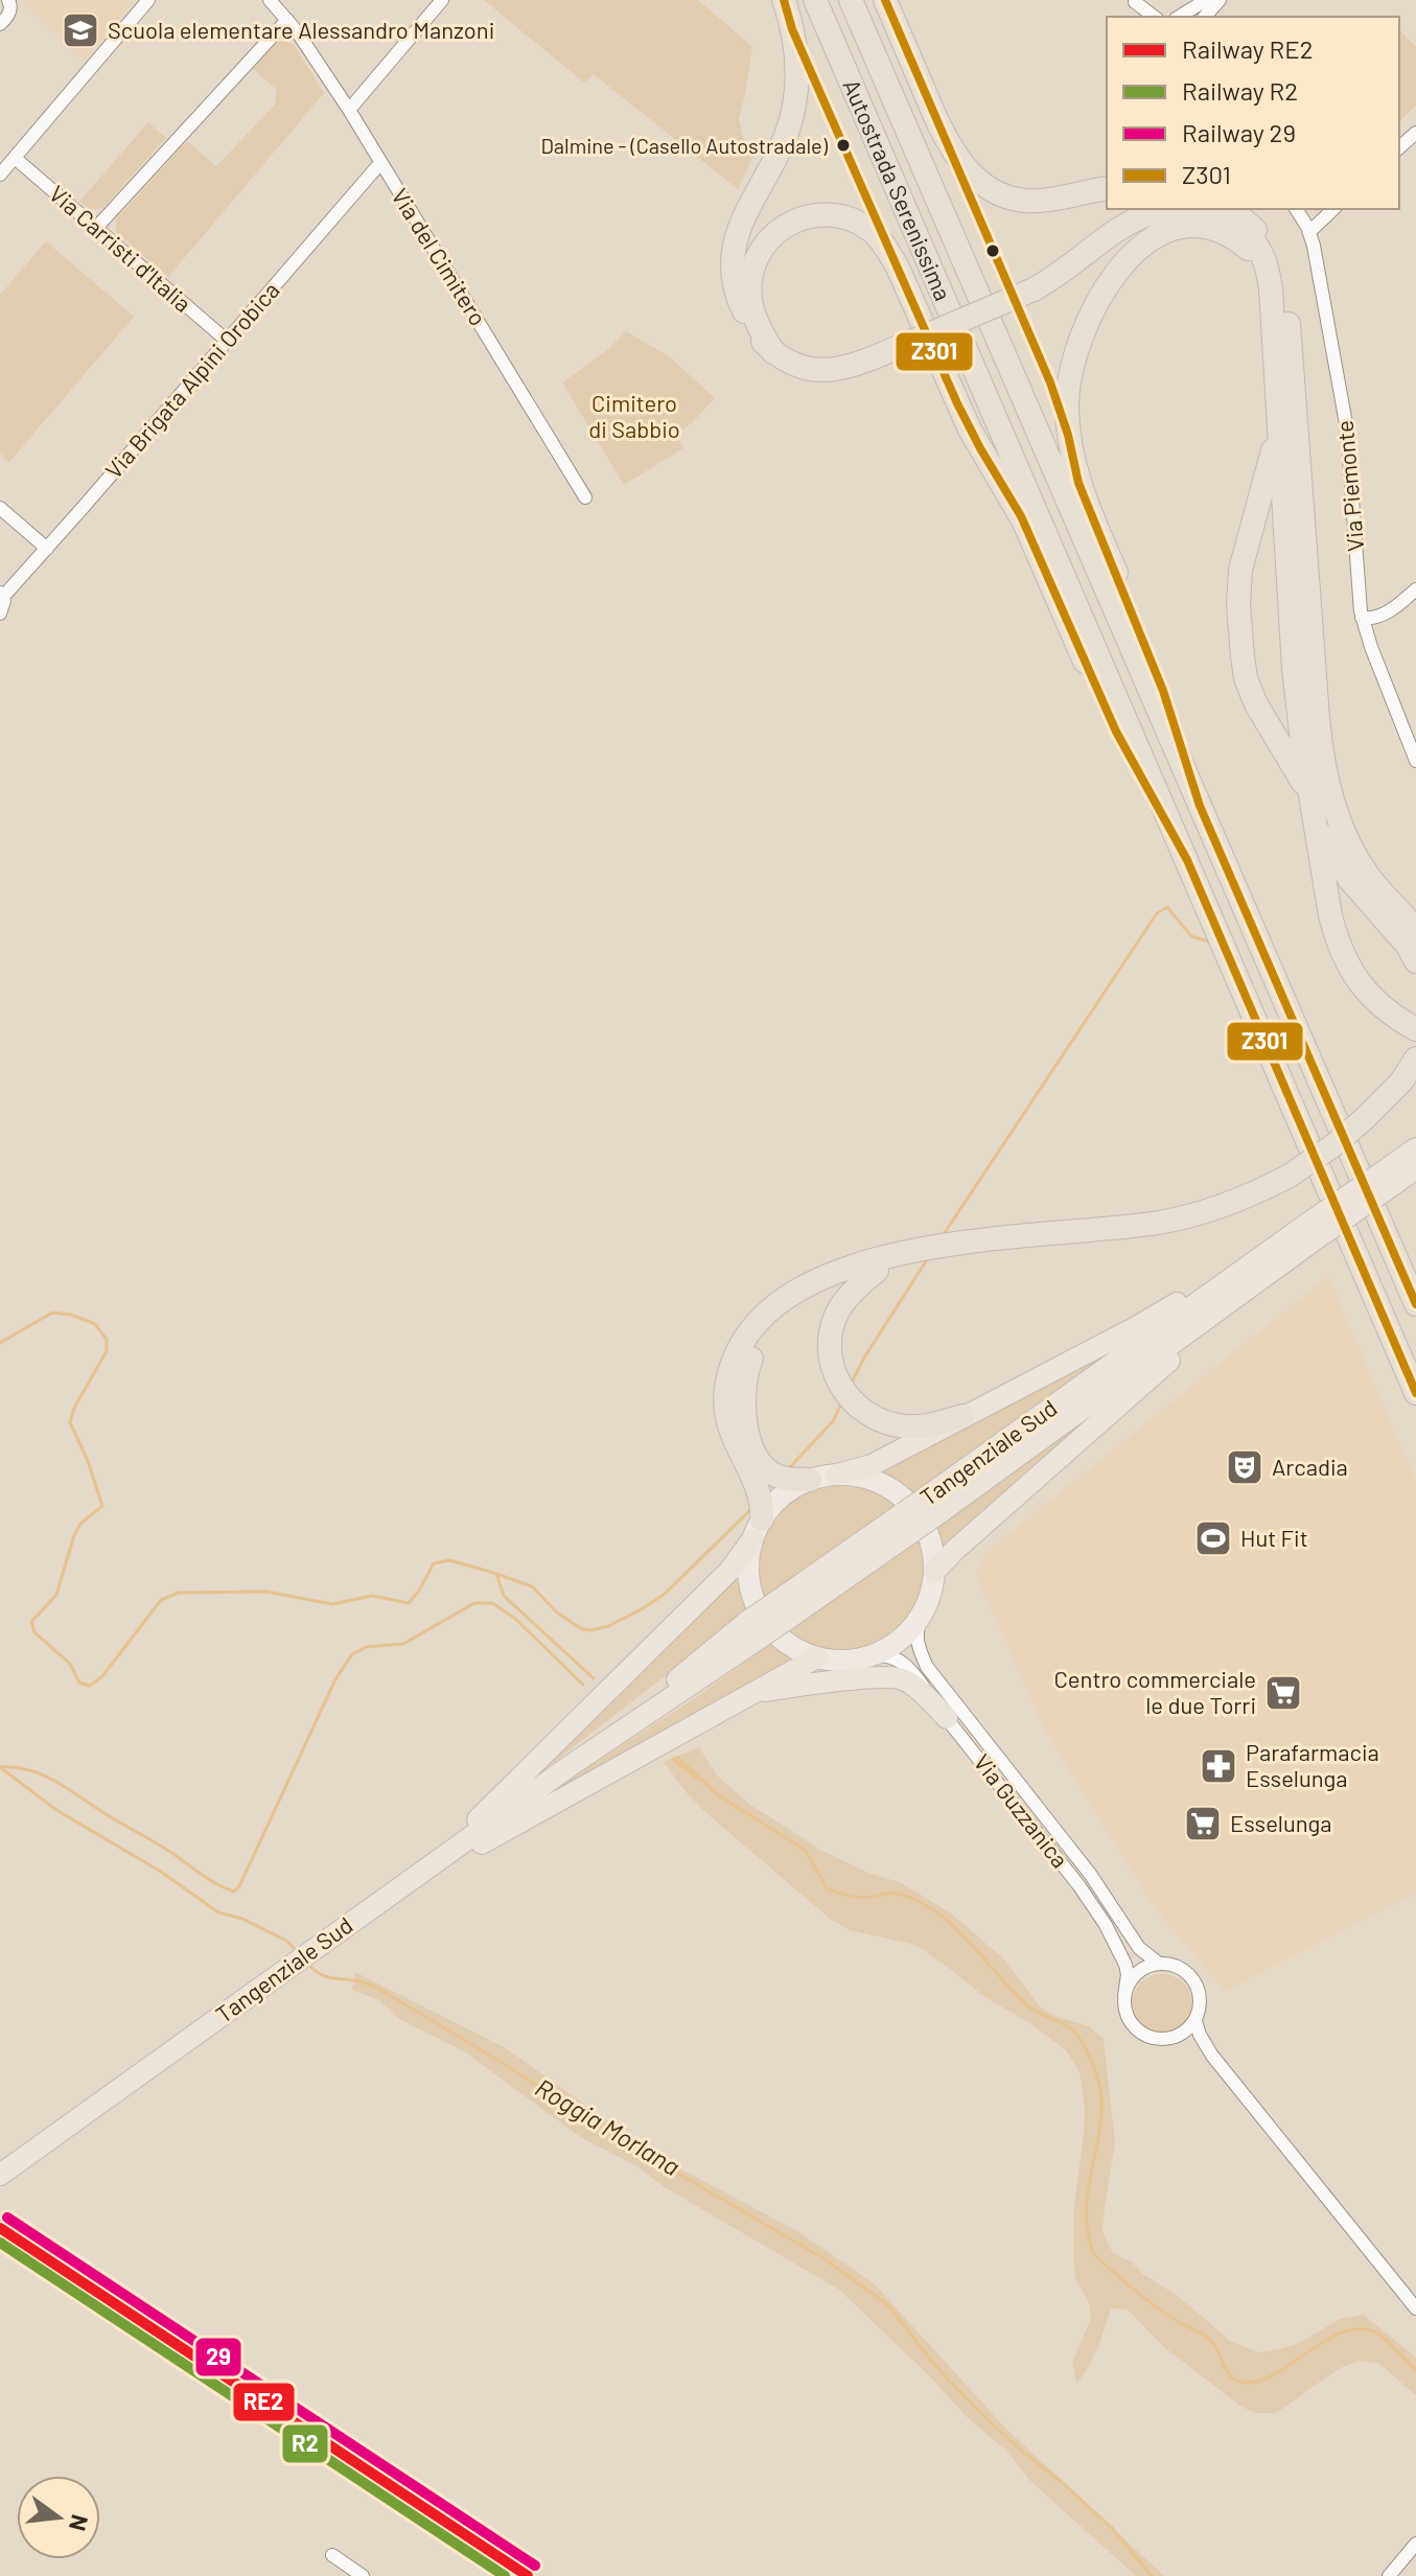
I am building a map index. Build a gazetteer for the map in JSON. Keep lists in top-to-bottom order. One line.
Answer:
{"streets":{"highway":["Autostrada Serenissima","Tangenziale Sud"],"street":["Via Carristi d'Italia","Via del Cimitero","Via Brigata Alpini Orobica","Via Piemonte","Via Guzzanica"]},"crossings":[["Via Carristi d'Italia","Via Brigata Alpini Orobica"],["Via del Cimitero","Via Brigata Alpini Orobica"]],"water":["Roggia Morlana"],"parks":["Cimitero di Sabbio"],"places":{"school or university":["Scuola elementare Alessandro Manzoni"],"other":["Dalmine - (Casello Autostradale)"],"theatre":["Arcadia"],"sports":["Hut Fit"],"supermarket":["Centro commerciale le due Torri","Esselunga"],"pharmacy":["Parafarmacia Esselunga"]},"lines":["transit line Z301","rail line 29","rail line RE2","rail line R2"],"legend":["Railway RE2","Railway R2","Railway 29","Z301"],"north":"right"}
